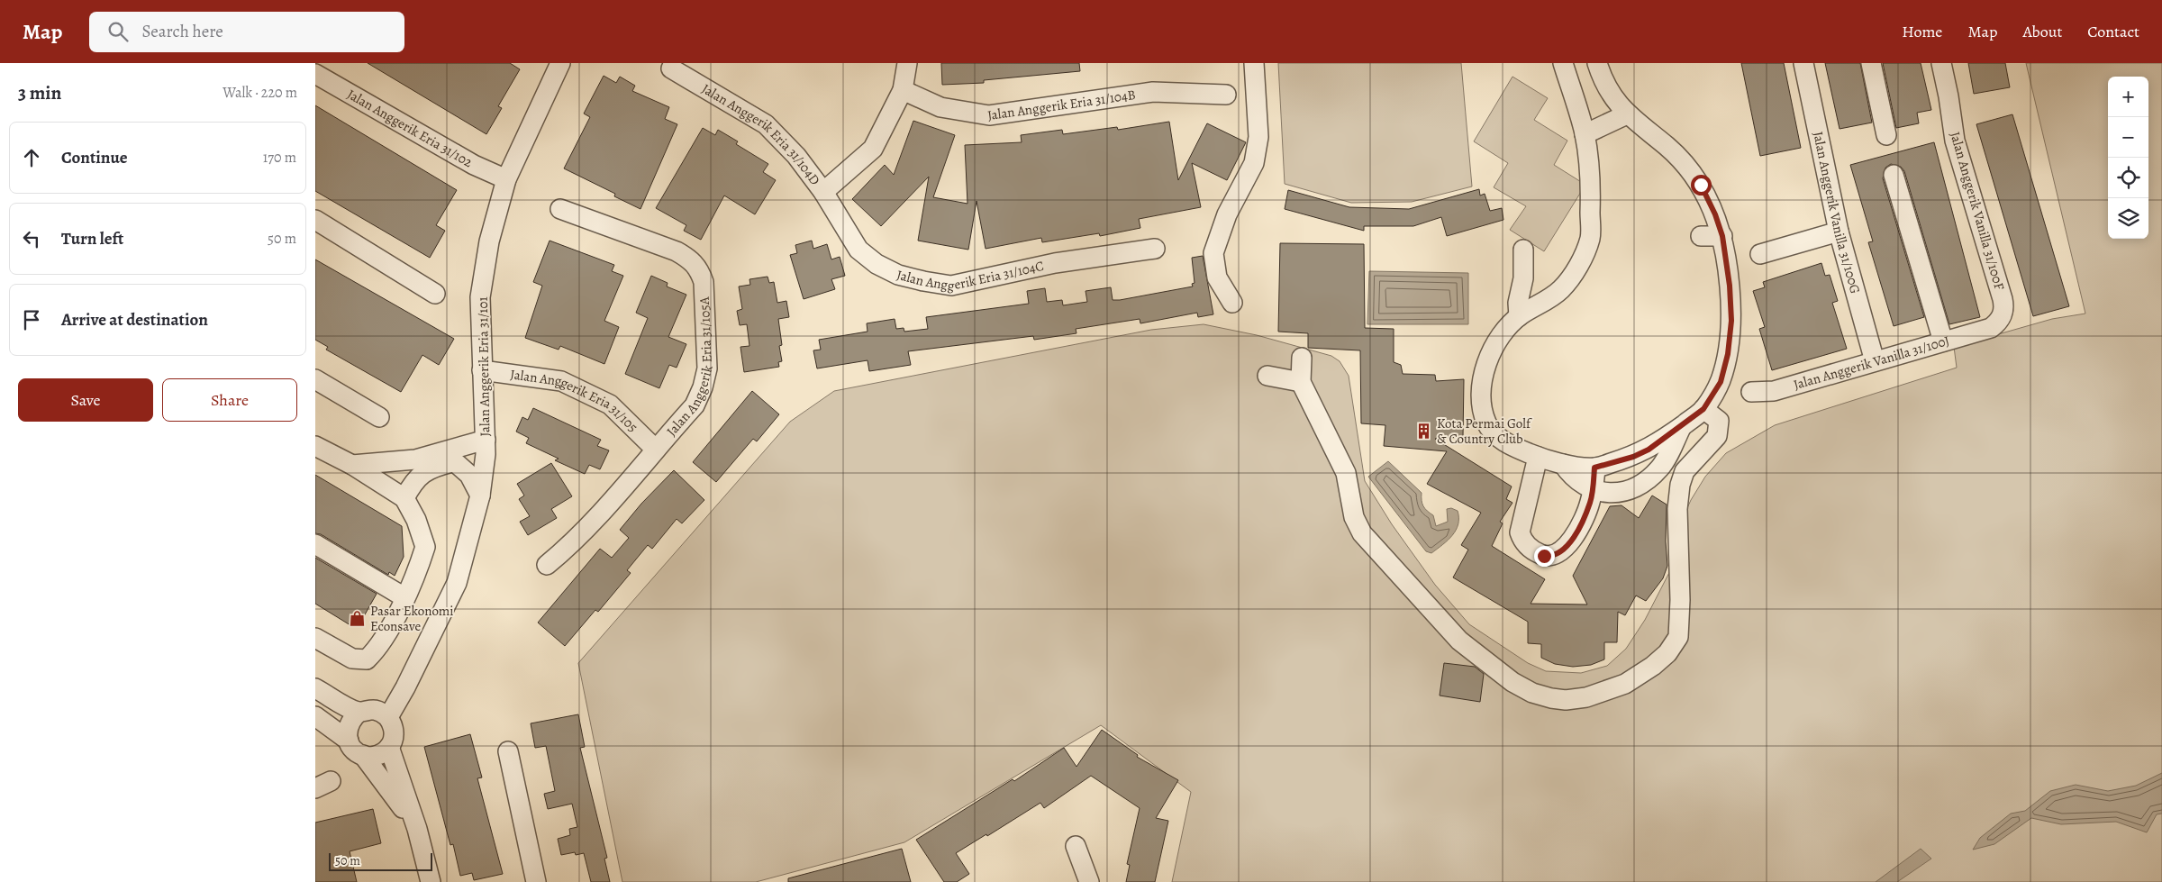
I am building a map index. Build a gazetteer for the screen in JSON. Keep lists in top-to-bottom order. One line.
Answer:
{"streets":{"street":["Jalan Anggerik Eria 31/104B","Jalan Anggerik Eria 31/102","Jalan Anggerik Eria 31/104D","Jalan Anggerik Vanilla 31/100F","Jalan Anggerik Vanilla 31/100G","Jalan Anggerik Eria 31/104C","Jalan Anggerik Vanilla 31/100J","Jalan Anggerik Eria 31/105A","Jalan Anggerik Eria 31/101","Jalan Anggerik Eria 31/105"]},"crossings":[["Jalan Anggerik Eria 31/102","Jalan Anggerik Eria 31/101"],["Jalan Anggerik Eria 31/104D","Jalan Anggerik Eria 31/104C"],["Jalan Anggerik Vanilla 31/100F","Jalan Anggerik Vanilla 31/100J"],["Jalan Anggerik Vanilla 31/100G","Jalan Anggerik Vanilla 31/100J"],["Jalan Anggerik Eria 31/105A","Jalan Anggerik Eria 31/105"],["Jalan Anggerik Eria 31/101","Jalan Anggerik Eria 31/105"]],"places":{"building":["Kota Permai Golf & Country Club"],"shop":["Pasar Ekonomi Econsave"]},"scale_bar":"50 m","page":{"header":"Map","search":"Search here","nav":["Home","Map","About","Contact"],"heading":["3 min","Walk · 220 m"],"map_buttons":["+","−"],"list":[["Continue","170 m"],["Turn left","50 m"],"Arrive at destination"],"buttons":["Save","Share"],"scale":"50 m"}}
